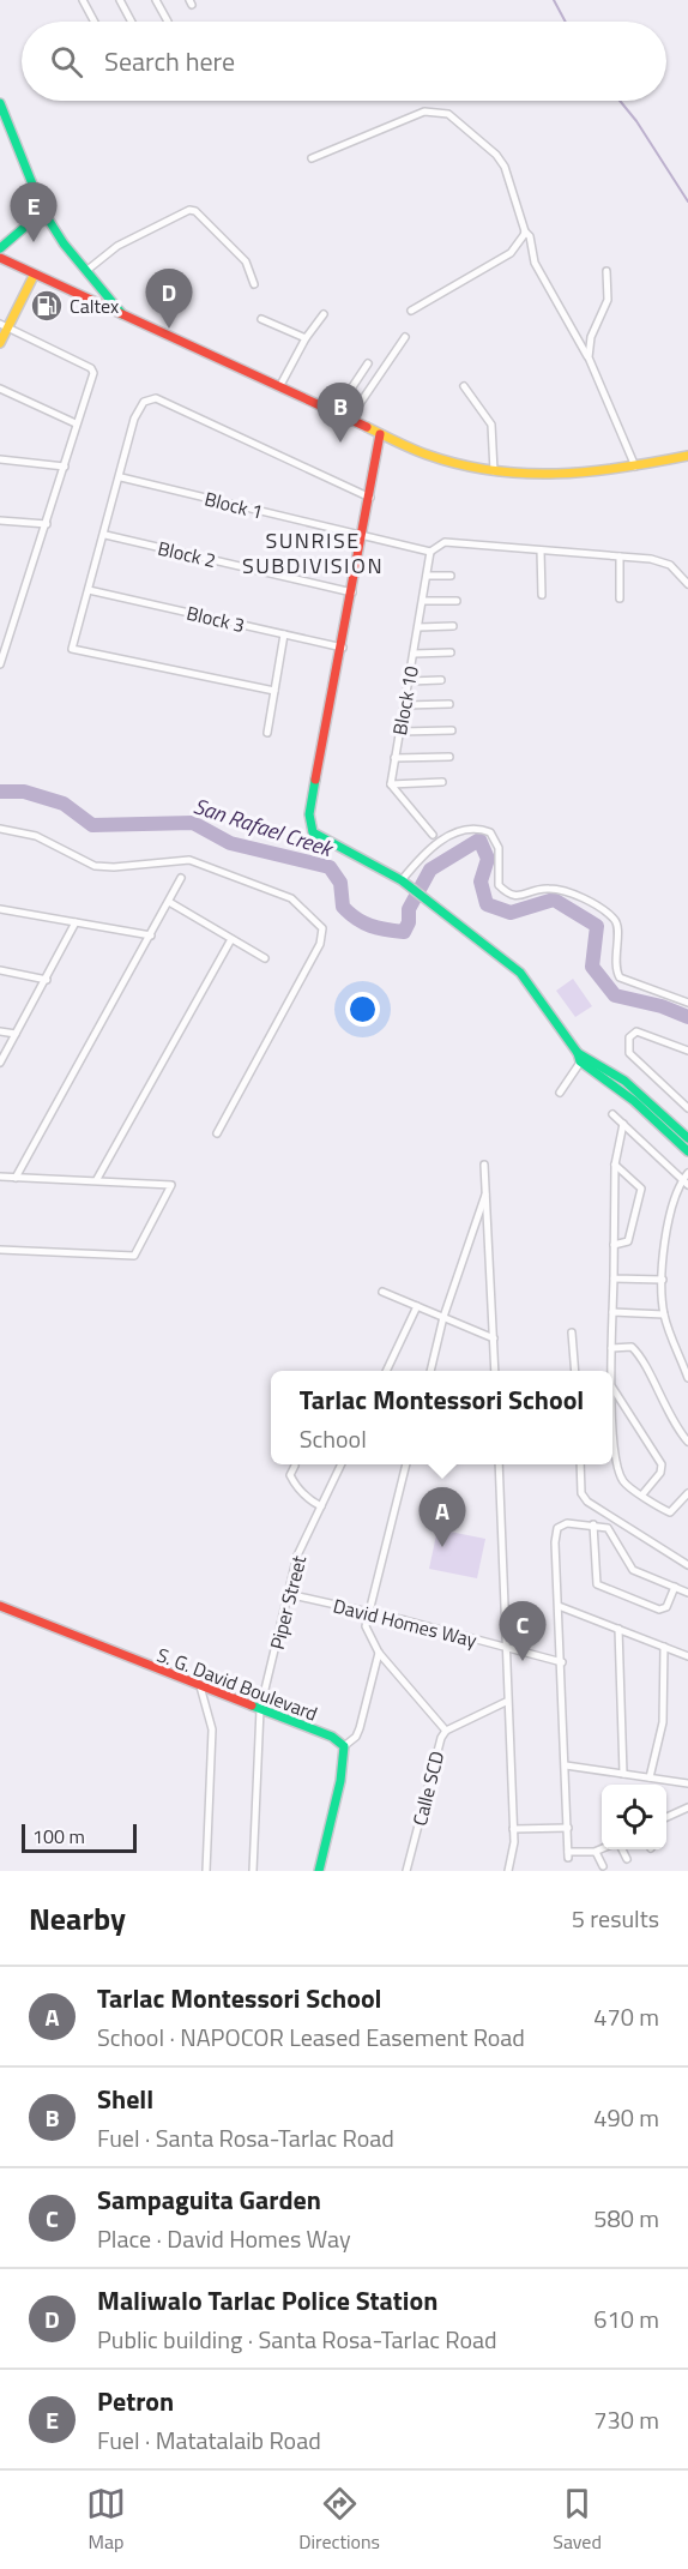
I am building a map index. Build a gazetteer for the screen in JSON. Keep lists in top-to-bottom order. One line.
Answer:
{"streets":{"main road":["S. G. David Boulevard"],"street":["Block 1","Block 2","Block 3","Block 10","Piper Street","David Homes Way","Calle SCD"]},"crossings":[["Block 1","Block 10"],["Piper Street","David Homes Way"],["Piper Street","S. G. David Boulevard"]],"districts":["SUNRISE SUBDIVISION"],"water":["San Rafael Creek"],"places":{"fuel station":["Caltex"]},"scale_bar":"100 m","page":{"search":"Search here","pins":["E","D","B","A","C"],"popup":["Tarlac Montessori School","School"],"scale":"100 m","heading":["Nearby","5 results"],"list":[{"mark":"A","name":"Tarlac Montessori School","note":"School · NAPOCOR Leased Easement Road","value":"470 m"},{"mark":"B","name":"Shell","note":"Fuel · Santa Rosa-Tarlac Road","value":"490 m"},{"mark":"C","name":"Sampaguita Garden","note":"Place · David Homes Way","value":"580 m"},{"mark":"D","name":"Maliwalo Tarlac Police Station","note":"Public building · Santa Rosa-Tarlac Road","value":"610 m"},{"mark":"E","name":"Petron","note":"Fuel · Matatalaib Road","value":"730 m"}],"nav":["Map","Directions","Saved"]}}
